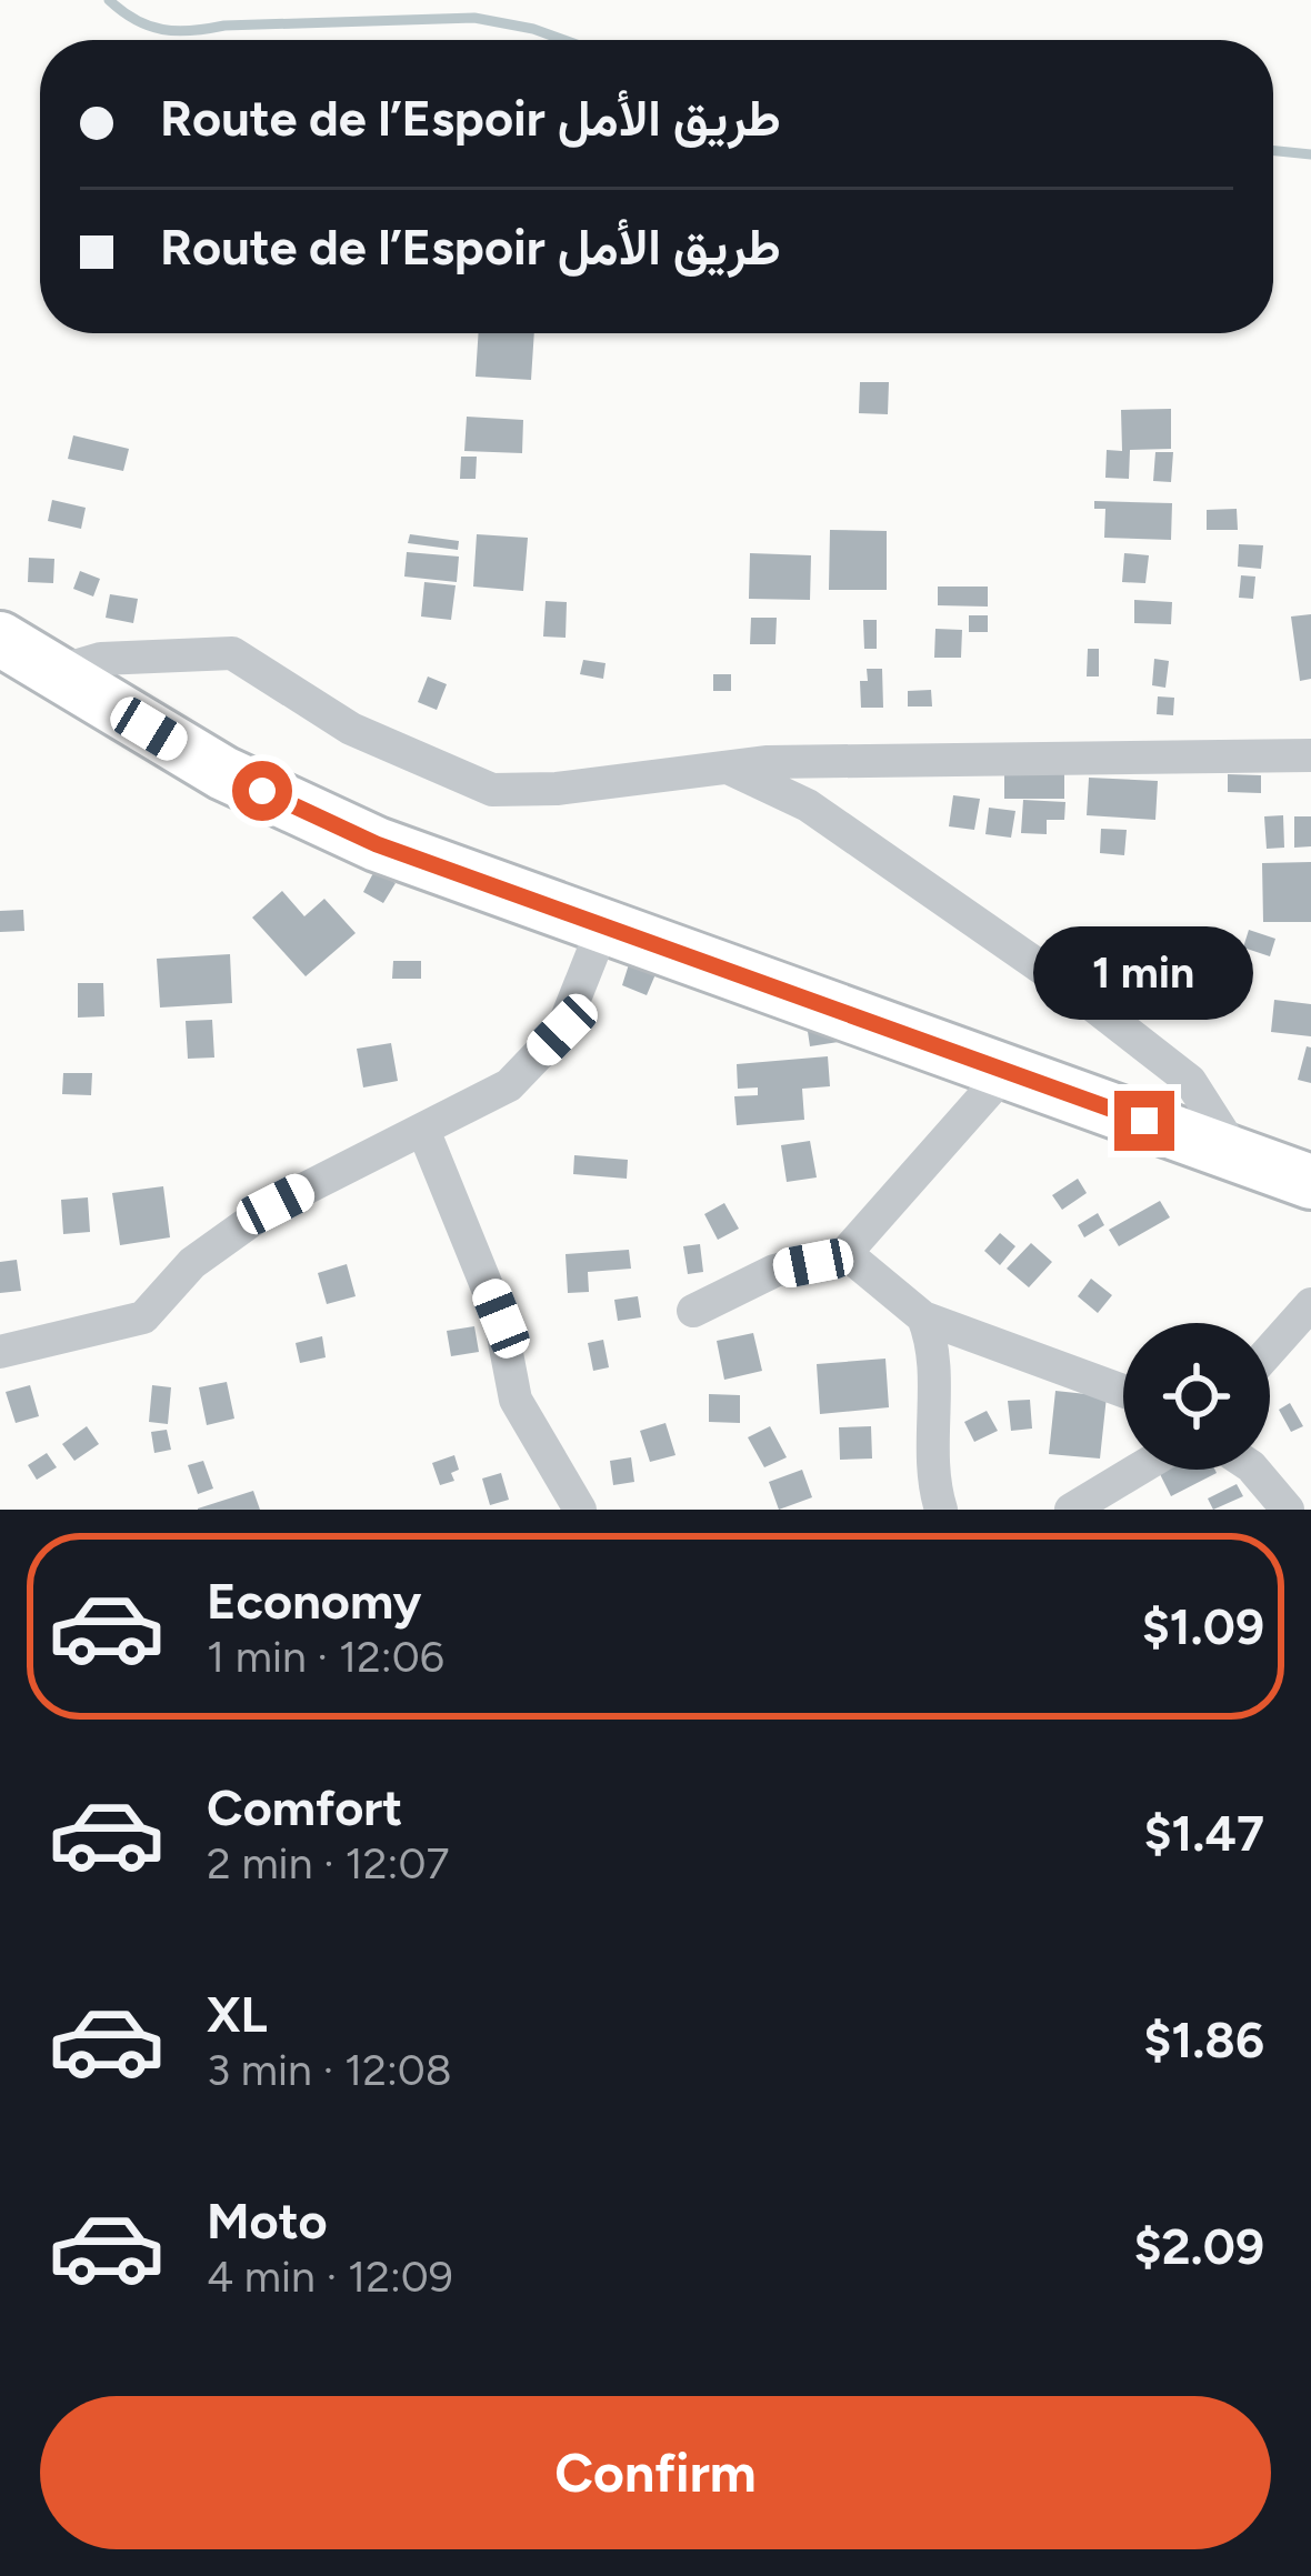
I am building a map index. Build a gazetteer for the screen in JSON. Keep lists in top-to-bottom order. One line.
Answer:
{"page":{"banner":["Route de l’Espoir طريق الأمل","Route de l’Espoir طريق الأمل"],"bubble":"1 min","list":[{"name":"Economy","note":"1 min · 12:06","value":"$1.09"},{"name":"Comfort","note":"2 min · 12:07","value":"$1.47"},{"name":"XL","note":"3 min · 12:08","value":"$1.86"},{"name":"Moto","note":"4 min · 12:09","value":"$2.09"}],"buttons":"Confirm"}}
